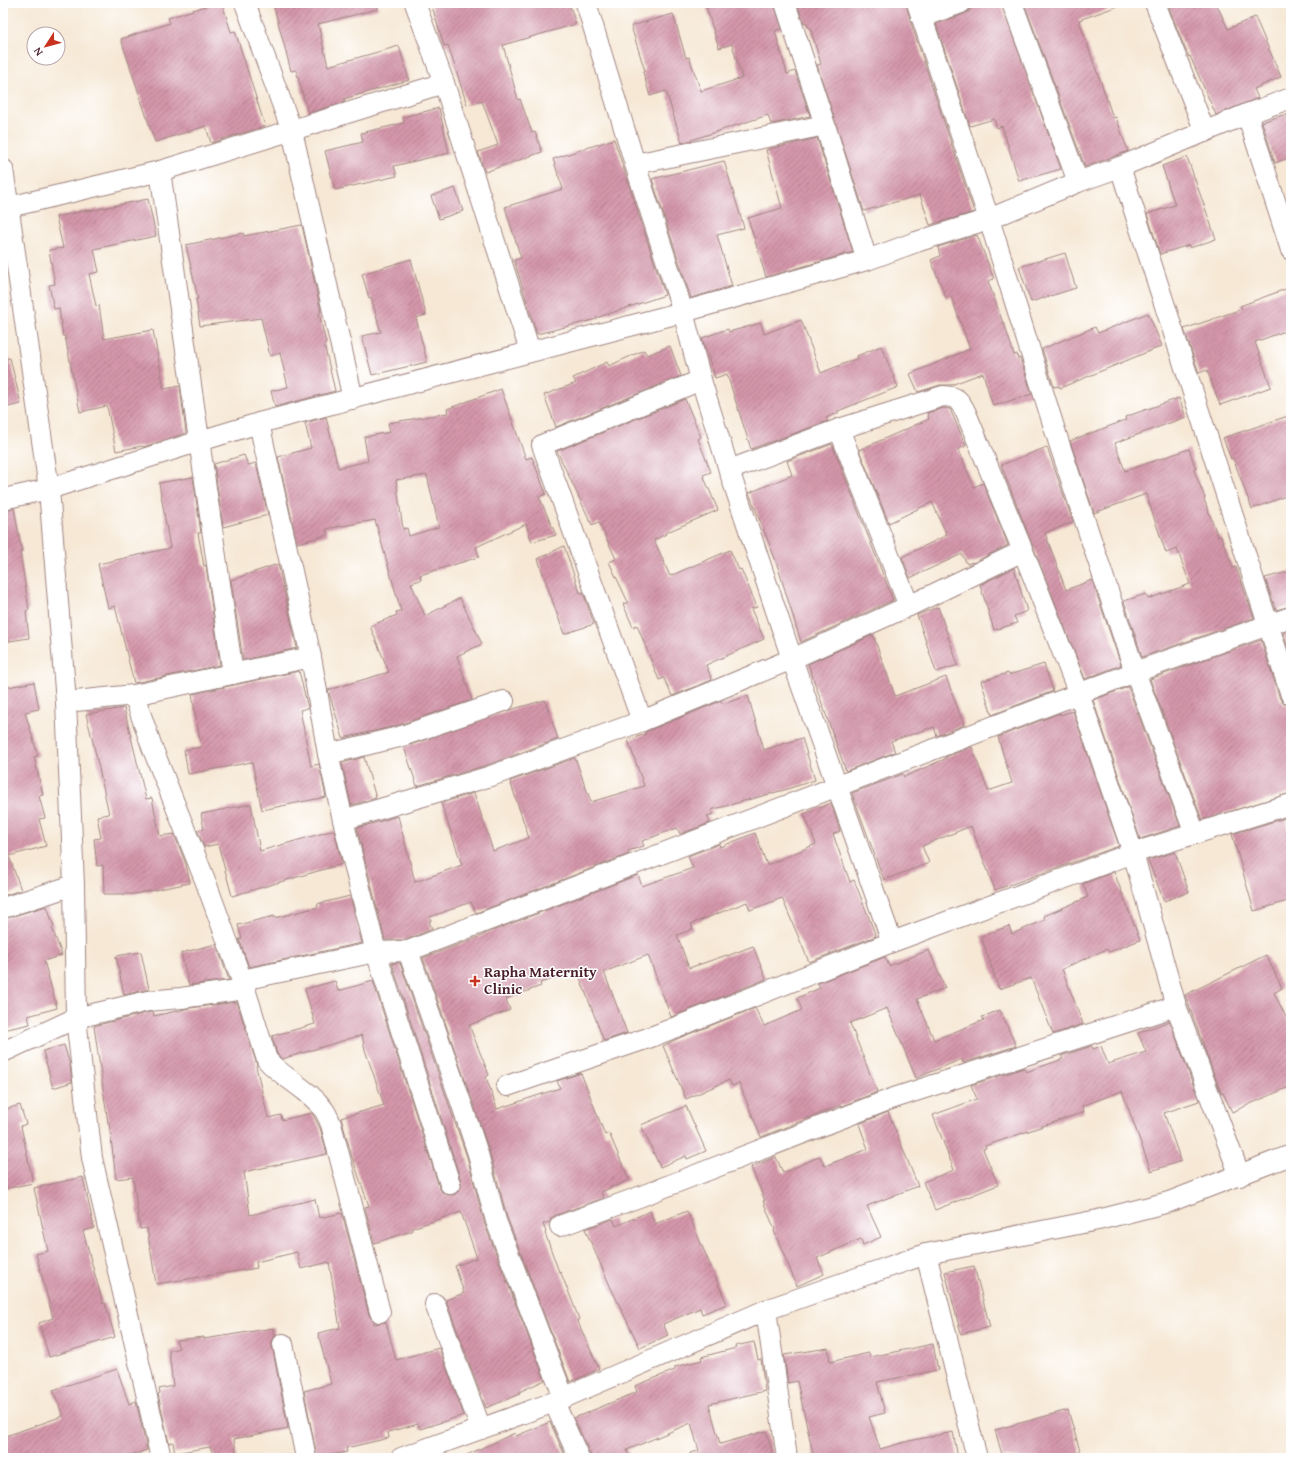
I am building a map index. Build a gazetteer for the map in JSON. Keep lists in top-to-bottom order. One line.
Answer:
{"places":{"health":["Rapha Maternity Clinic"]},"north":"bottom left"}
